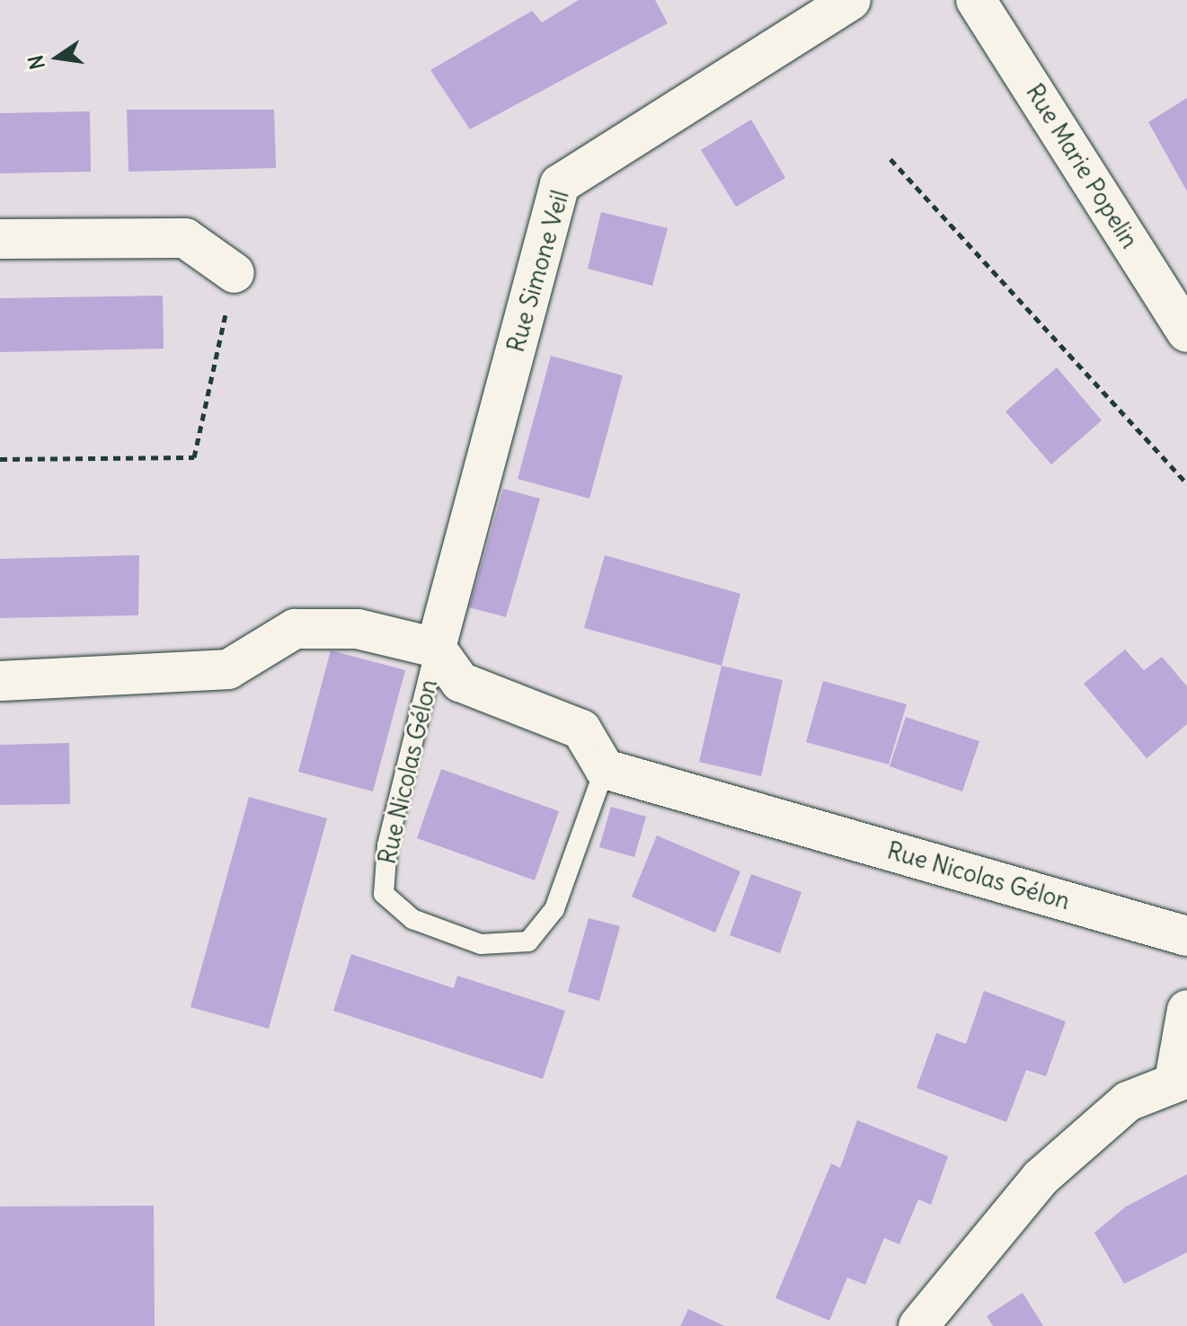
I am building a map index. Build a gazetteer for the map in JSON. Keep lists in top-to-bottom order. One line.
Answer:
{"streets":{"street":["Rue Marie Popelin","Rue Simone Veil","Rue Nicolas Gélon"]},"crossings":[["Rue Simone Veil","Rue Nicolas Gélon"]],"north":"left"}
